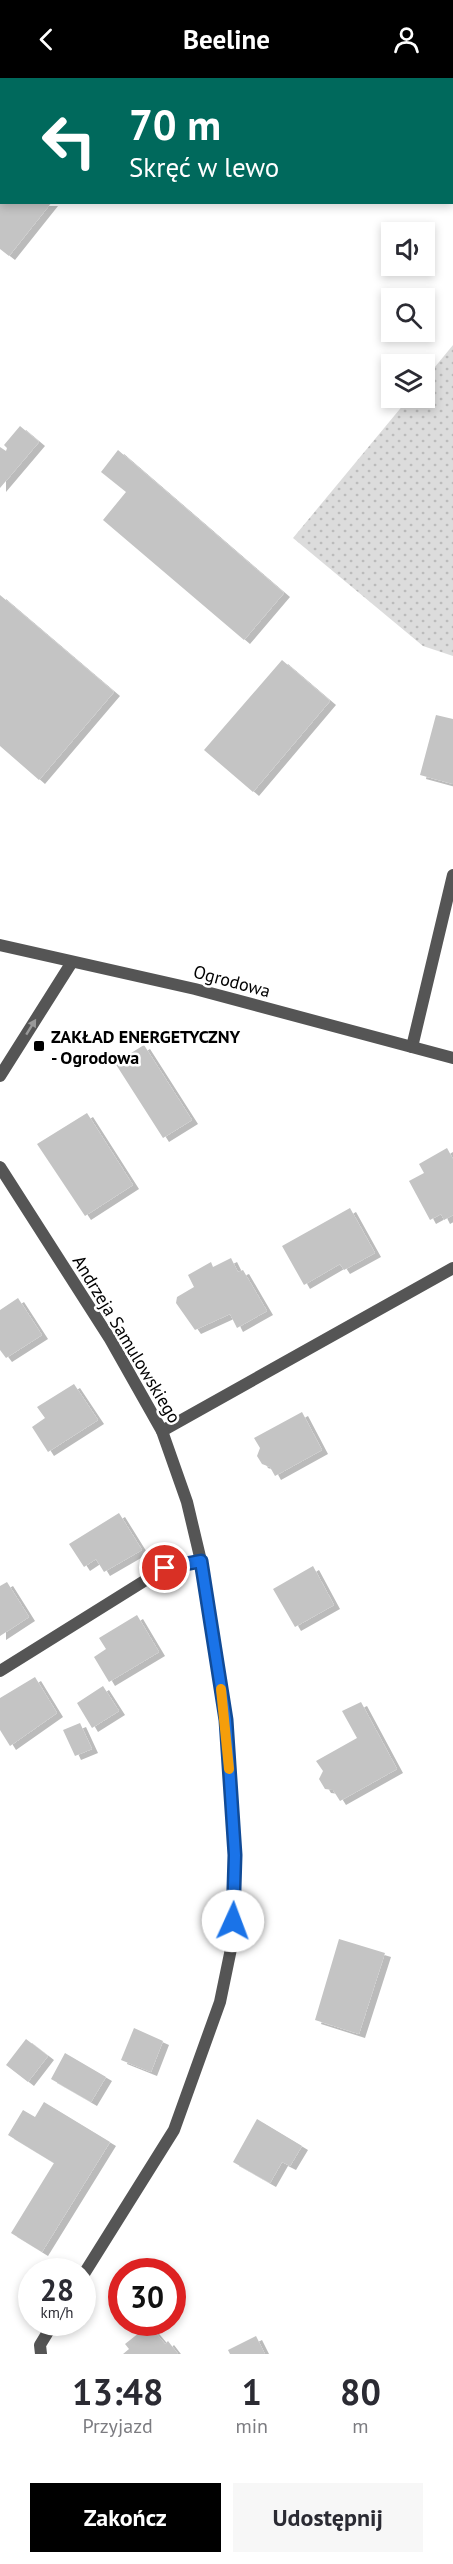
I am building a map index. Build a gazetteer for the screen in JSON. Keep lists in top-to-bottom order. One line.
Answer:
{"streets":{"street":["Ogrodowa","Andrzeja Samulowskiego"]},"places":{"transit":["ZAKŁAD ENERGETYCZNY - Ogrodowa"]},"page":{"header":"Beeline","turn":["70 m","Skręć w lewo"],"speed":"28 km/h","limit":"30","eta":["13:48","Przyjazd","1","min","80","m"],"buttons":["Zakończ","Udostępnij"]}}
